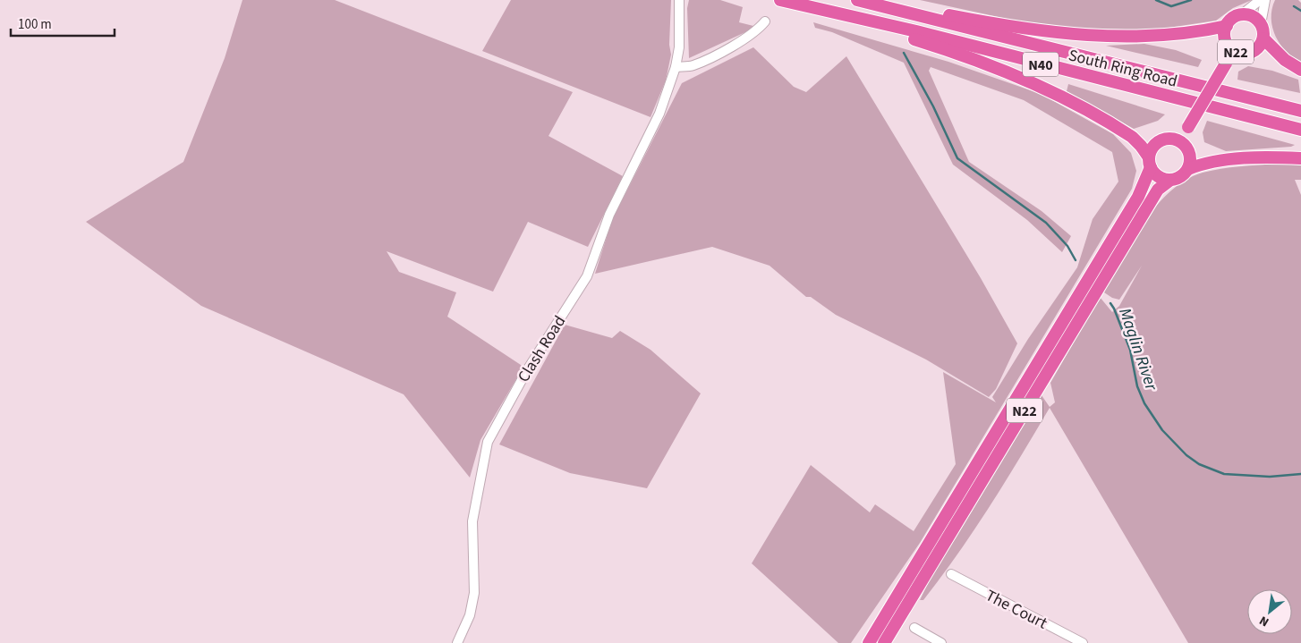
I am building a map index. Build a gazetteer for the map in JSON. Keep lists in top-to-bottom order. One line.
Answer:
{"streets":{"highway":["N22","N40","South Ring Road"],"street":["Clash Road","The Court"]},"water":["Maglin River"],"scale_bar":"100 m","north":"bottom left"}
